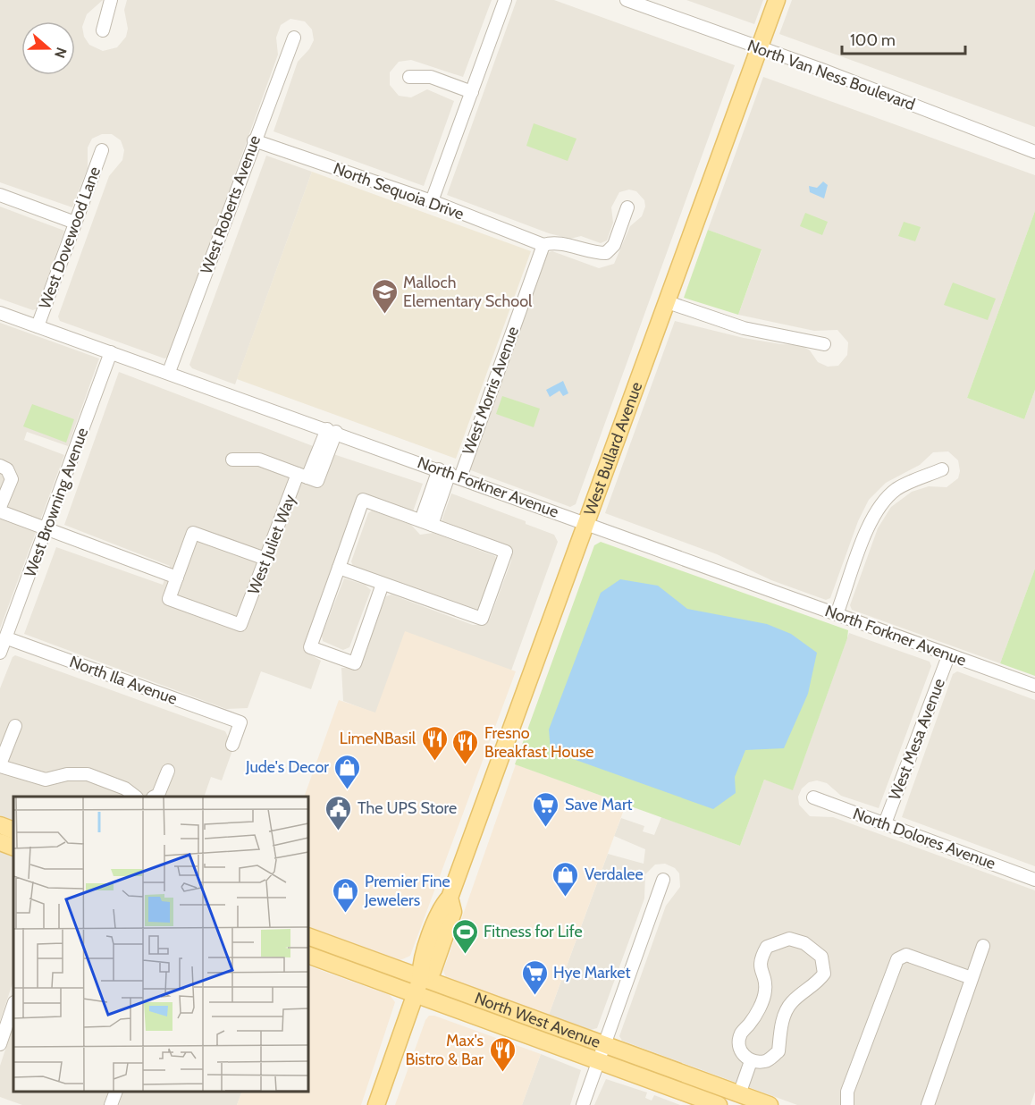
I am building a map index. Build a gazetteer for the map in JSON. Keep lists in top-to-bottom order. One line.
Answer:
{"streets":{"main road":["West Bullard Avenue","North West Avenue"],"street":["North Van Ness Boulevard","North Sequoia Drive","West Roberts Avenue","West Dovewood Lane","West Morris Avenue","North Forkner Avenue","West Browning Avenue","West Juliet Way","North Ila Avenue","West Mesa Avenue","North Dolores Avenue"]},"crossings":[["North Van Ness Boulevard","West Bullard Avenue"],["North Sequoia Drive","West Roberts Avenue"],["North Sequoia Drive","West Morris Avenue"],["West Roberts Avenue","North Forkner Avenue"],["West Dovewood Lane","North Forkner Avenue"],["West Morris Avenue","North Forkner Avenue"],["West Bullard Avenue","North Forkner Avenue"],["West Bullard Avenue","North West Avenue"],["North Forkner Avenue","West Browning Avenue"],["North Forkner Avenue","West Juliet Way"],["North Forkner Avenue","West Mesa Avenue"],["West Browning Avenue","North Ila Avenue"],["West Mesa Avenue","North Dolores Avenue"]],"places":{"school or university":["Malloch Elementary School"],"restaurant":["LimeNBasil","Fresno Breakfast House","Max's Bistro & Bar"],"shop":["Jude's Decor","Verdalee","Premier Fine Jewelers"],"supermarket":["Save Mart","Hye Market"],"public building":["The UPS Store"],"sports":["Fitness for Life"]},"scale_bar":"100 m","north":"right"}
